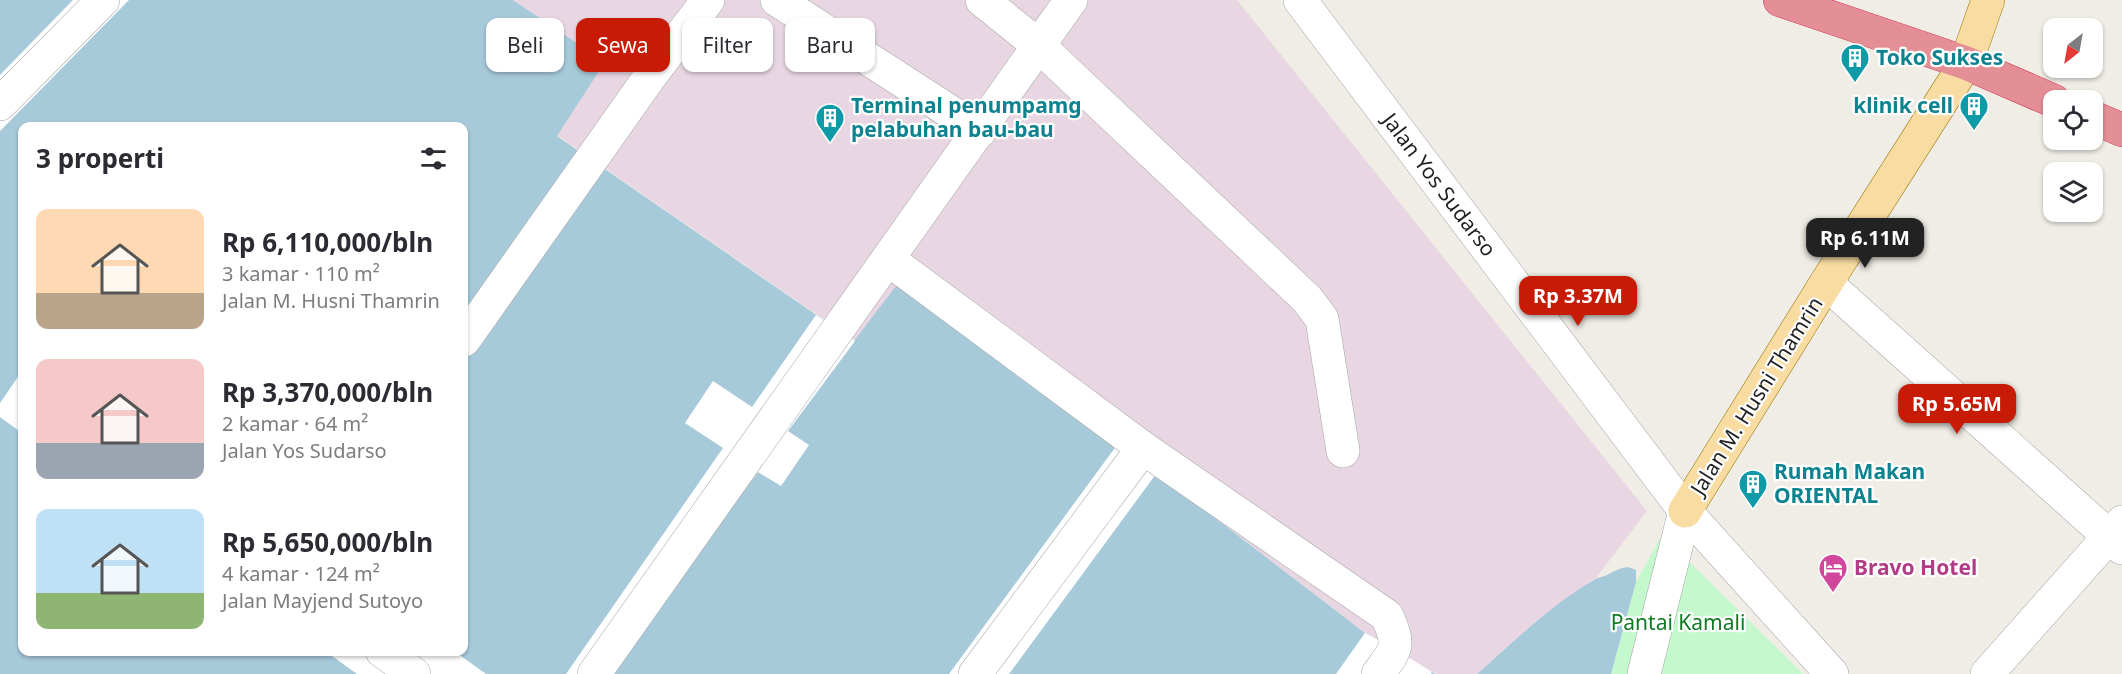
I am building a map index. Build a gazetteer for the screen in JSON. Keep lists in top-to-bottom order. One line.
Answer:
{"streets":{"main road":["Jalan M. Husni Thamrin"],"street":["Jalan Yos Sudarso"]},"crossings":[["Jalan Yos Sudarso","Jalan M. Husni Thamrin"]],"parks":["Pantai Kamali"],"places":{"building":["Toko Sukses","klinik cell","Terminal penumpamg pelabuhan bau-bau","Rumah Makan ORIENTAL"],"hotel":["Bravo Hotel"]},"north":"bottom left","page":{"chip":["Beli","Sewa","Filter","Baru"],"heading":"3 properti","list":[{"name":"Rp 6,110,000/bln","note":"3 kamar · 110 m² · Jalan M. Husni Thamrin"},{"name":"Rp 3,370,000/bln","note":"2 kamar · 64 m² · Jalan Yos Sudarso"},{"name":"Rp 5,650,000/bln","note":"4 kamar · 124 m² · Jalan Mayjend Sutoyo"}],"price":["Rp 6.11M","Rp 3.37M","Rp 5.65M"]}}
